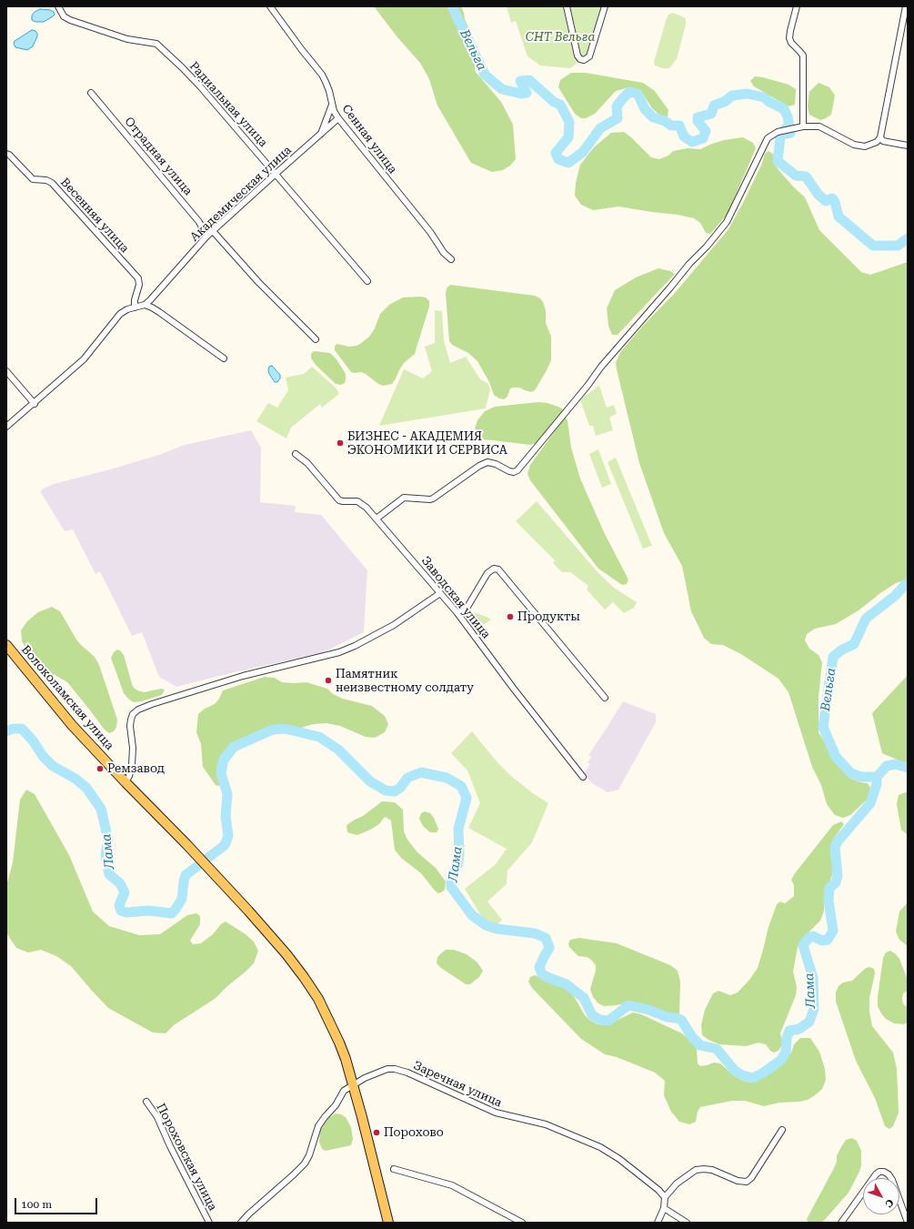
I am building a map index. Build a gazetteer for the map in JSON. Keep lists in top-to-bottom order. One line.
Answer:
{"streets":{"main road":["Волоколамская улица"],"street":["Радиальная улица","Сенная улица","Отрадная улица","Академическая улица","Весенняя улица","Заводская улица","Заречная улица","Пороховская улица"]},"crossings":[["Радиальная улица","Академическая улица"],["Сенная улица","Академическая улица"],["Отрадная улица","Академическая улица"],["Академическая улица","Весенняя улица"],["Волоколамская улица","Заречная улица"]],"water":["Вельга","Лама"],"parks":["СНТ Вельга"],"places":["БИЗНЕС - АКАДЕМИЯ ЭКОНОМИКИ И СЕРВИСА","Продукты","Памятник неизвестному солдату","Ремзавод","Порохово"],"scale_bar":"100 m","north":"bottom right"}
